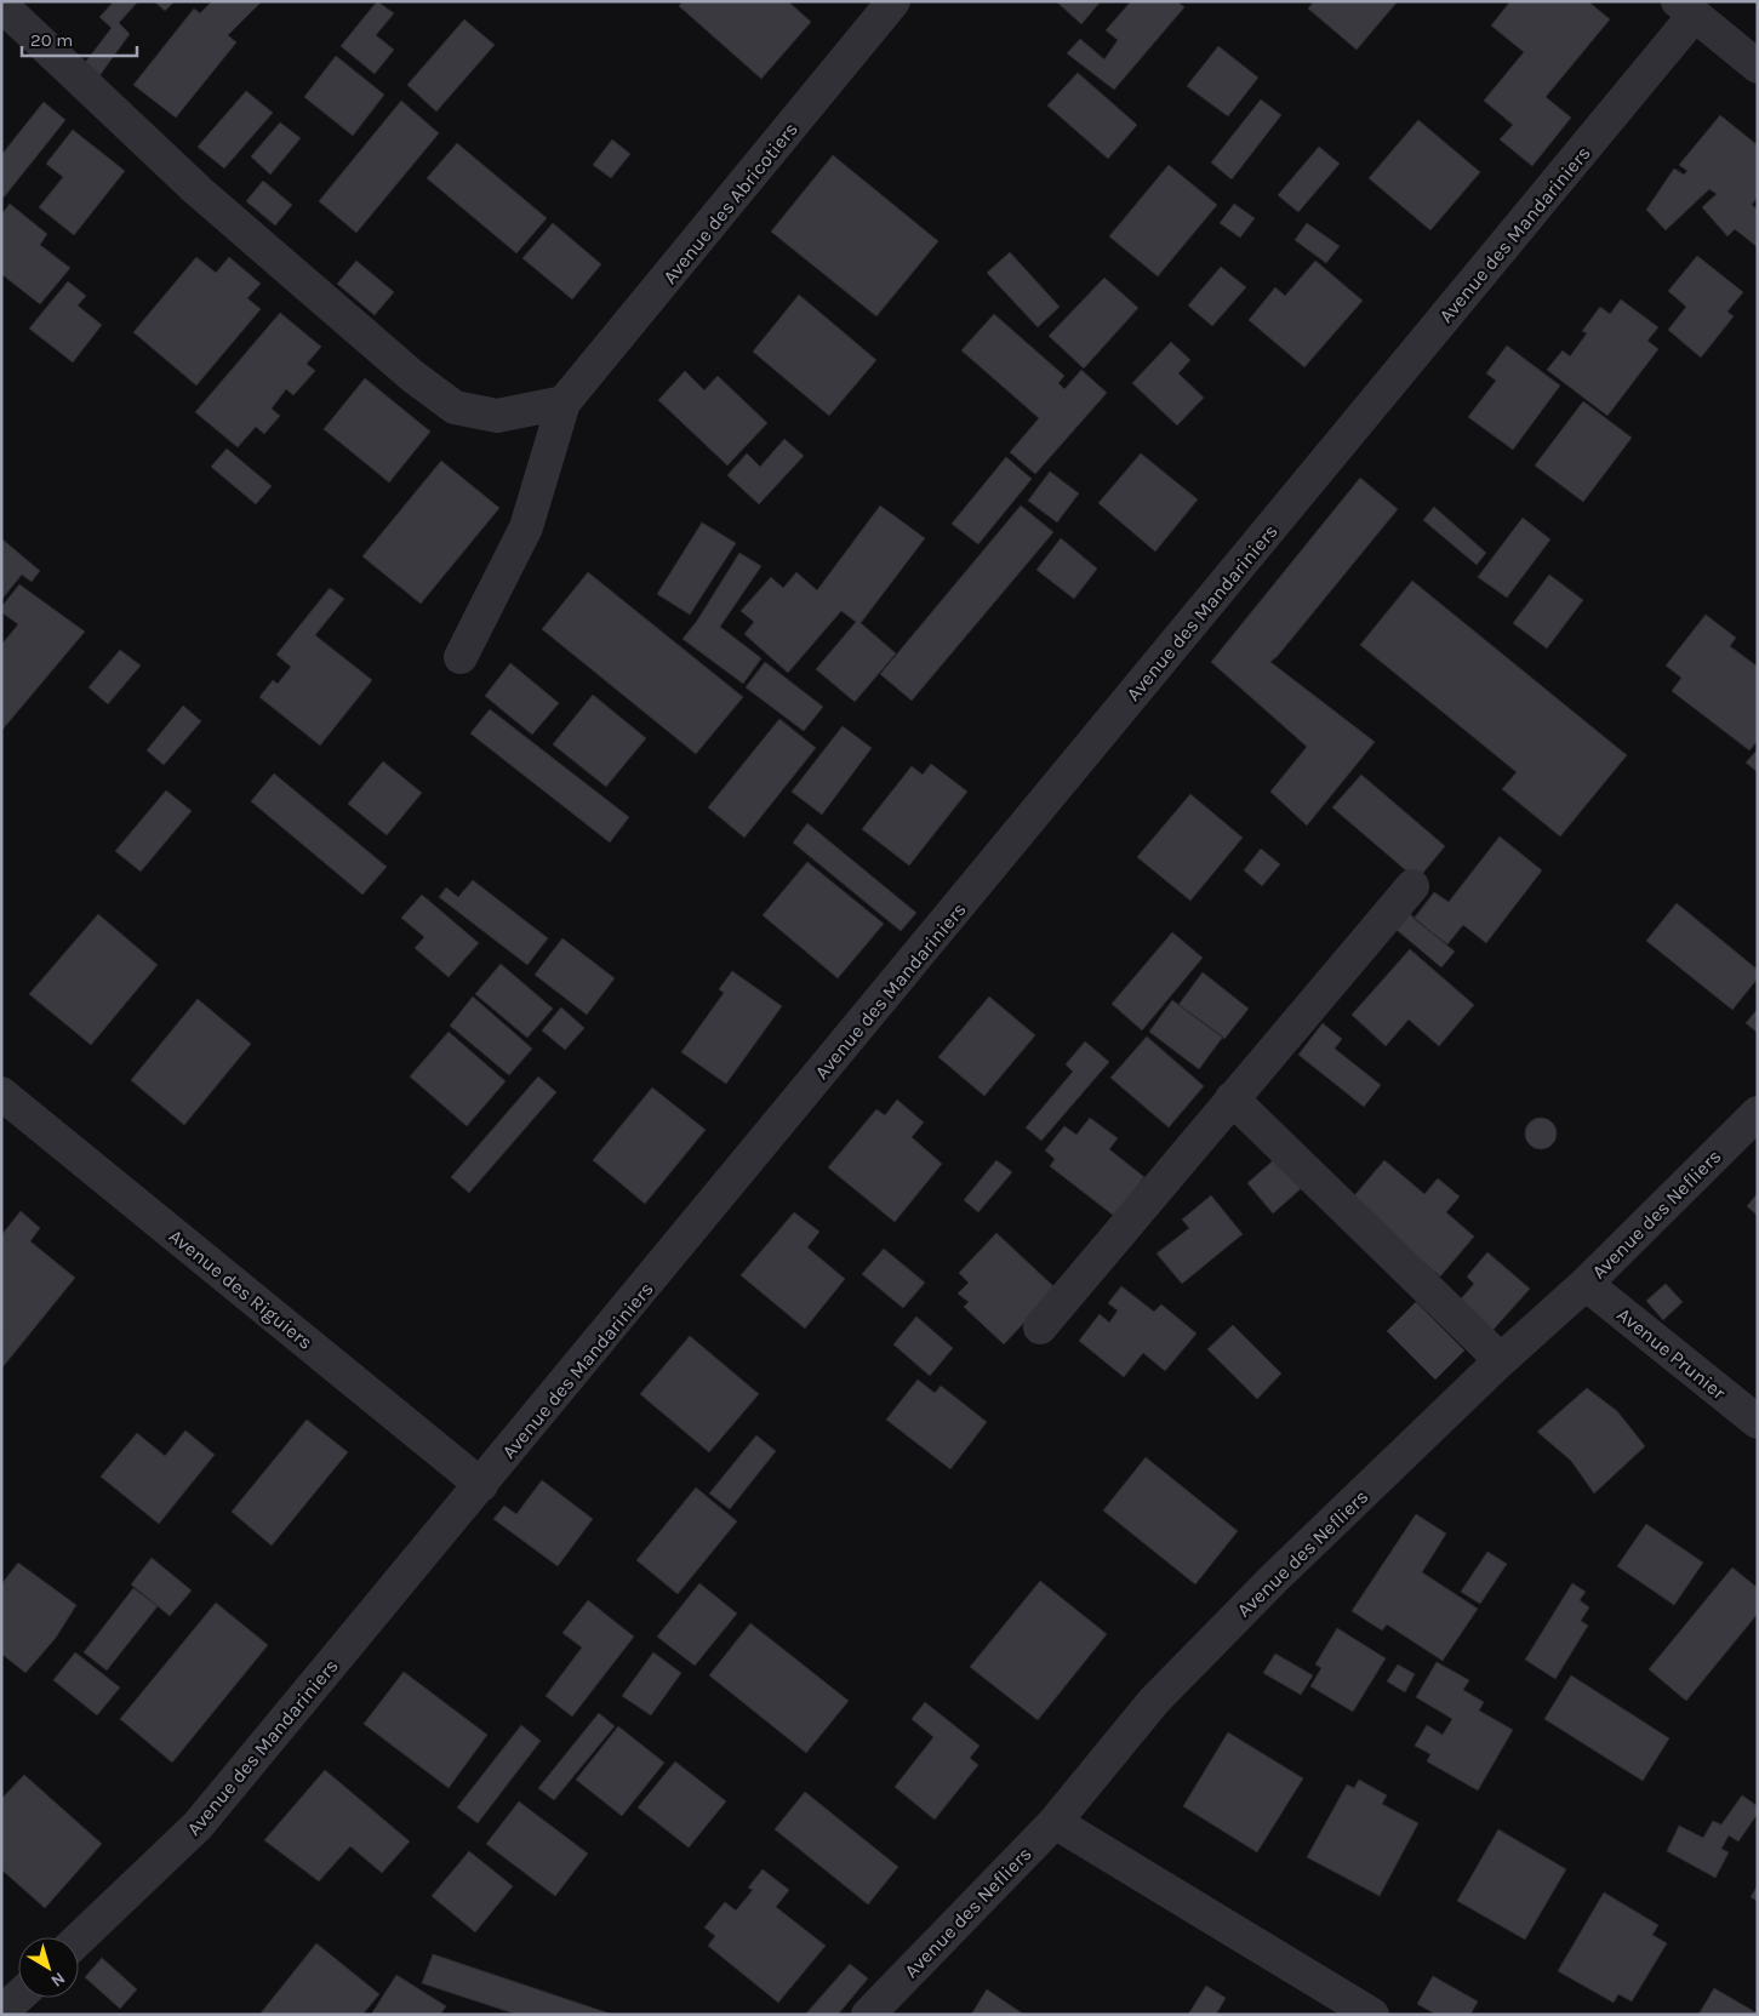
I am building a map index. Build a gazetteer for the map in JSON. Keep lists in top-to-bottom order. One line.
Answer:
{"streets":{"street":["Avenue des Abricotiers","Avenue des Mandariniers","Avenue des Nefliers","Avenue des Riguiers","Avenue Prunier"]},"crossings":[["Avenue des Mandariniers","Avenue des Riguiers"],["Avenue des Nefliers","Avenue Prunier"]],"scale_bar":"20 m","north":"bottom right"}
